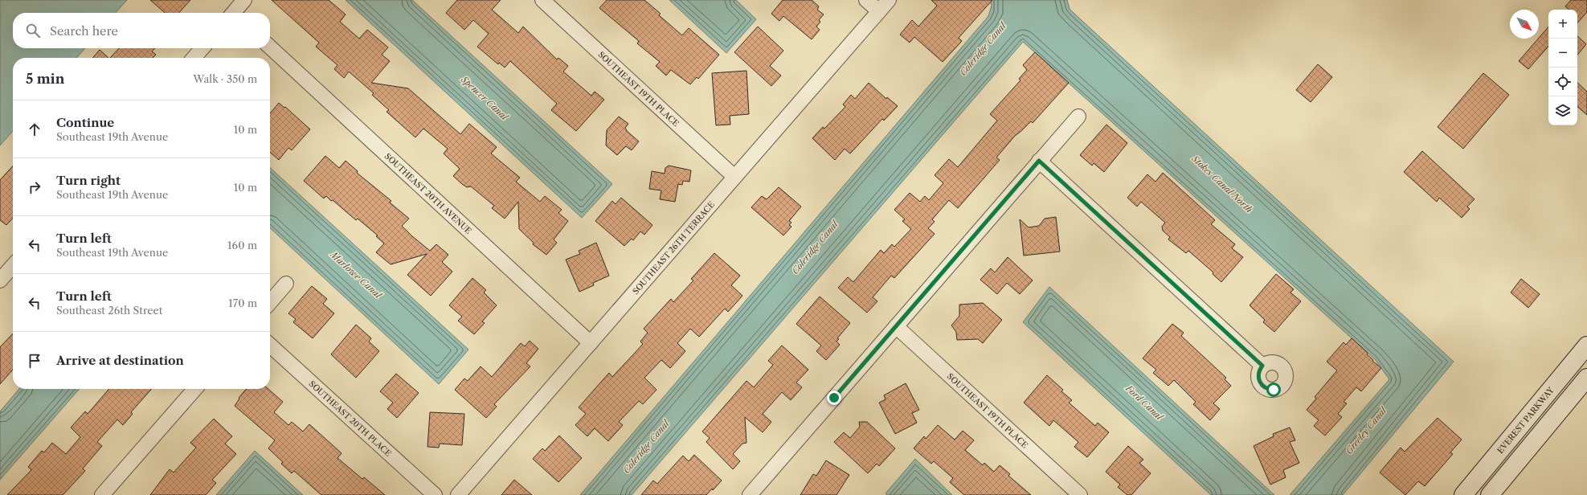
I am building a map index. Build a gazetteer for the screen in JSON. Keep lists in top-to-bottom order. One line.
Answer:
{"streets":{"street":["SOUTHEAST 19TH PLACE","SOUTHEAST 20TH AVENUE","SOUTHEAST 26TH TERRACE","SOUTHEAST 20TH PLACE","EVEREST PARKWAY"]},"crossings":[["SOUTHEAST 19TH PLACE","SOUTHEAST 26TH TERRACE"],["SOUTHEAST 20TH AVENUE","SOUTHEAST 26TH TERRACE"]],"water":["Coleridge Canal","Spencer Canal","Stokes Canal North","Marlowe Canal","Ford Canal","Greeley Canal"],"north":"bottom right","page":{"map_buttons":["+","−"],"search":"Search here","heading":["5 min","Walk · 350 m"],"list":[["Continue","Southeast 19th Avenue","10 m"],["Turn right","Southeast 19th Avenue","10 m"],["Turn left","Southeast 19th Avenue","160 m"],["Turn left","Southeast 26th Street","170 m"],"Arrive at destination"]}}
